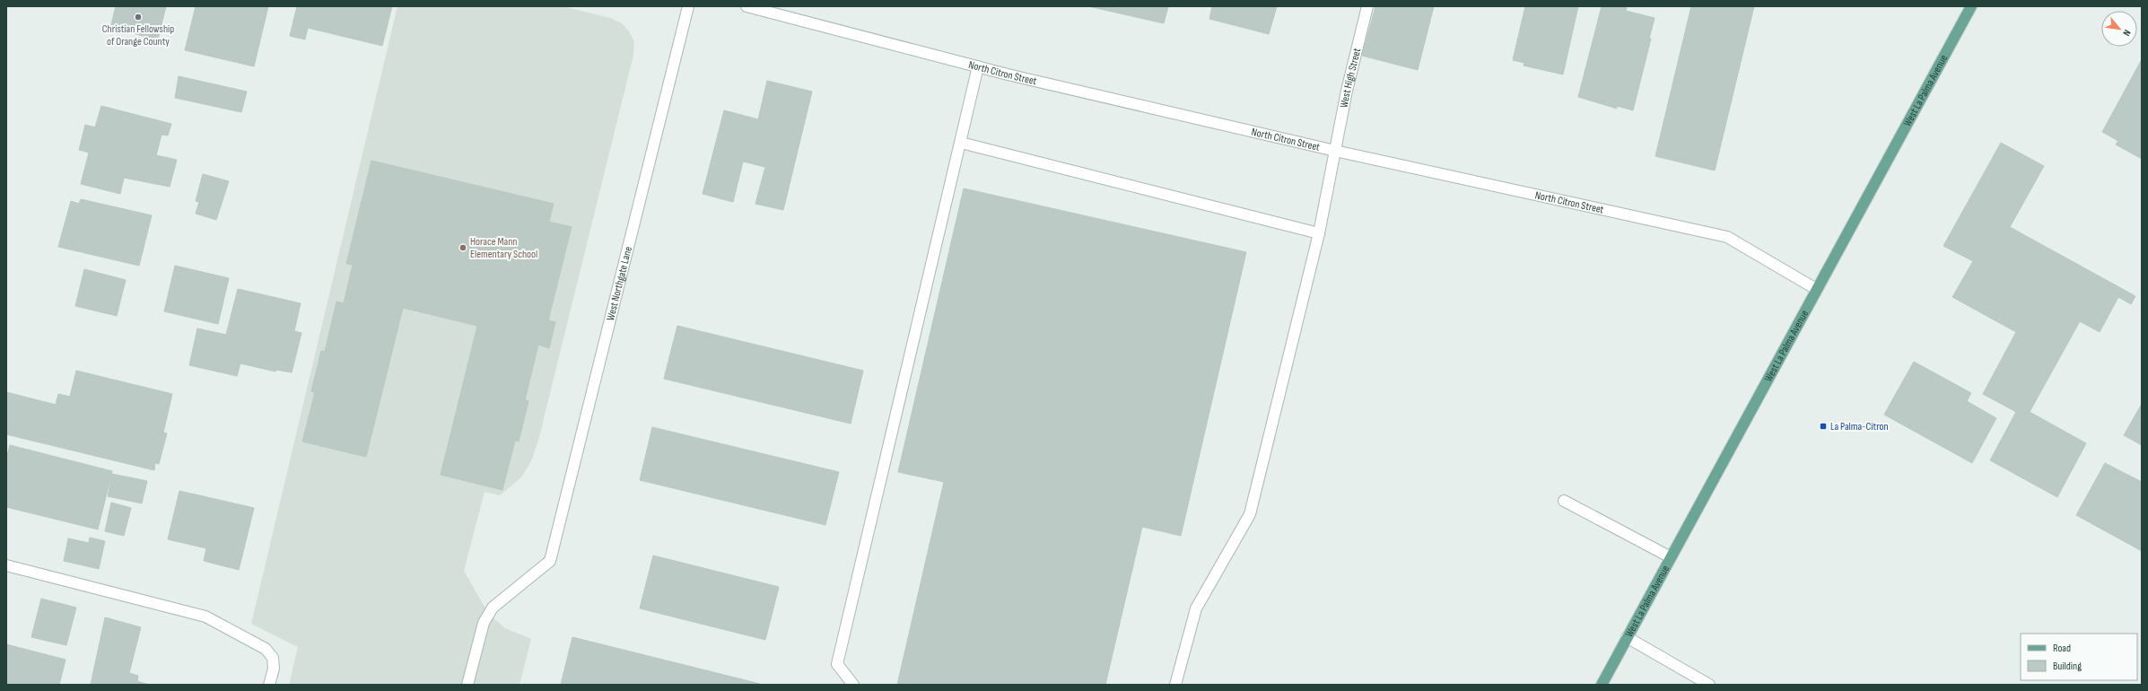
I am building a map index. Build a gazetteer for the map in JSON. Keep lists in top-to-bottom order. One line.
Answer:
{"streets":{"main road":["West La Palma Avenue"],"street":["North Citron Street","West High Street","West Northgate Lane"]},"crossings":[["North Citron Street","West High Street"],["North Citron Street","West La Palma Avenue"]],"places":{"other":["Christian Fellowship of Orange County","Horace Mann Elementary School"],"transit":["La Palma-Citron"]},"legend":["Road","Building"],"north":"bottom right"}
